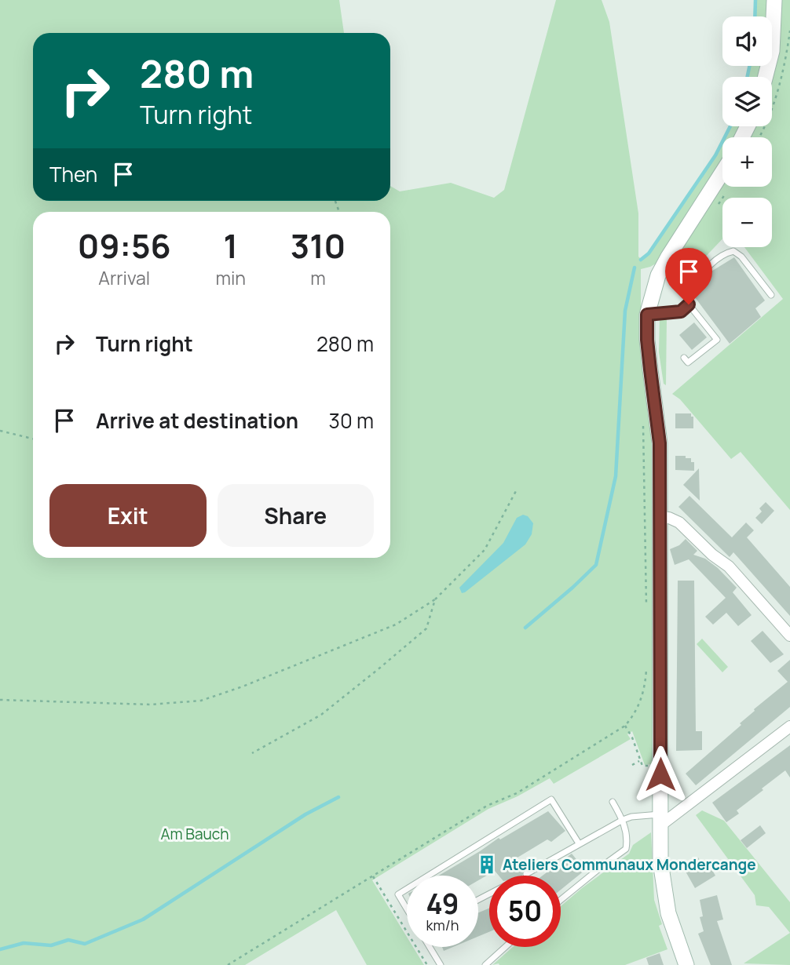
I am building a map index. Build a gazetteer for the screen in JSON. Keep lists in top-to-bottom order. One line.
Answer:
{"parks":["Am Bauch"],"places":{"building":["Ateliers Communaux Mondercange"]},"page":{"map_buttons":["+","−"],"turn":["280 m","Turn right"],"then":"Then","eta":["09:56","Arrival","1","min","310","m"],"list":[{"name":"Turn right","value":"280 m"},{"name":"Arrive at destination","value":"30 m"}],"buttons":["Exit","Share"],"speed":"49 km/h","limit":"50"}}
